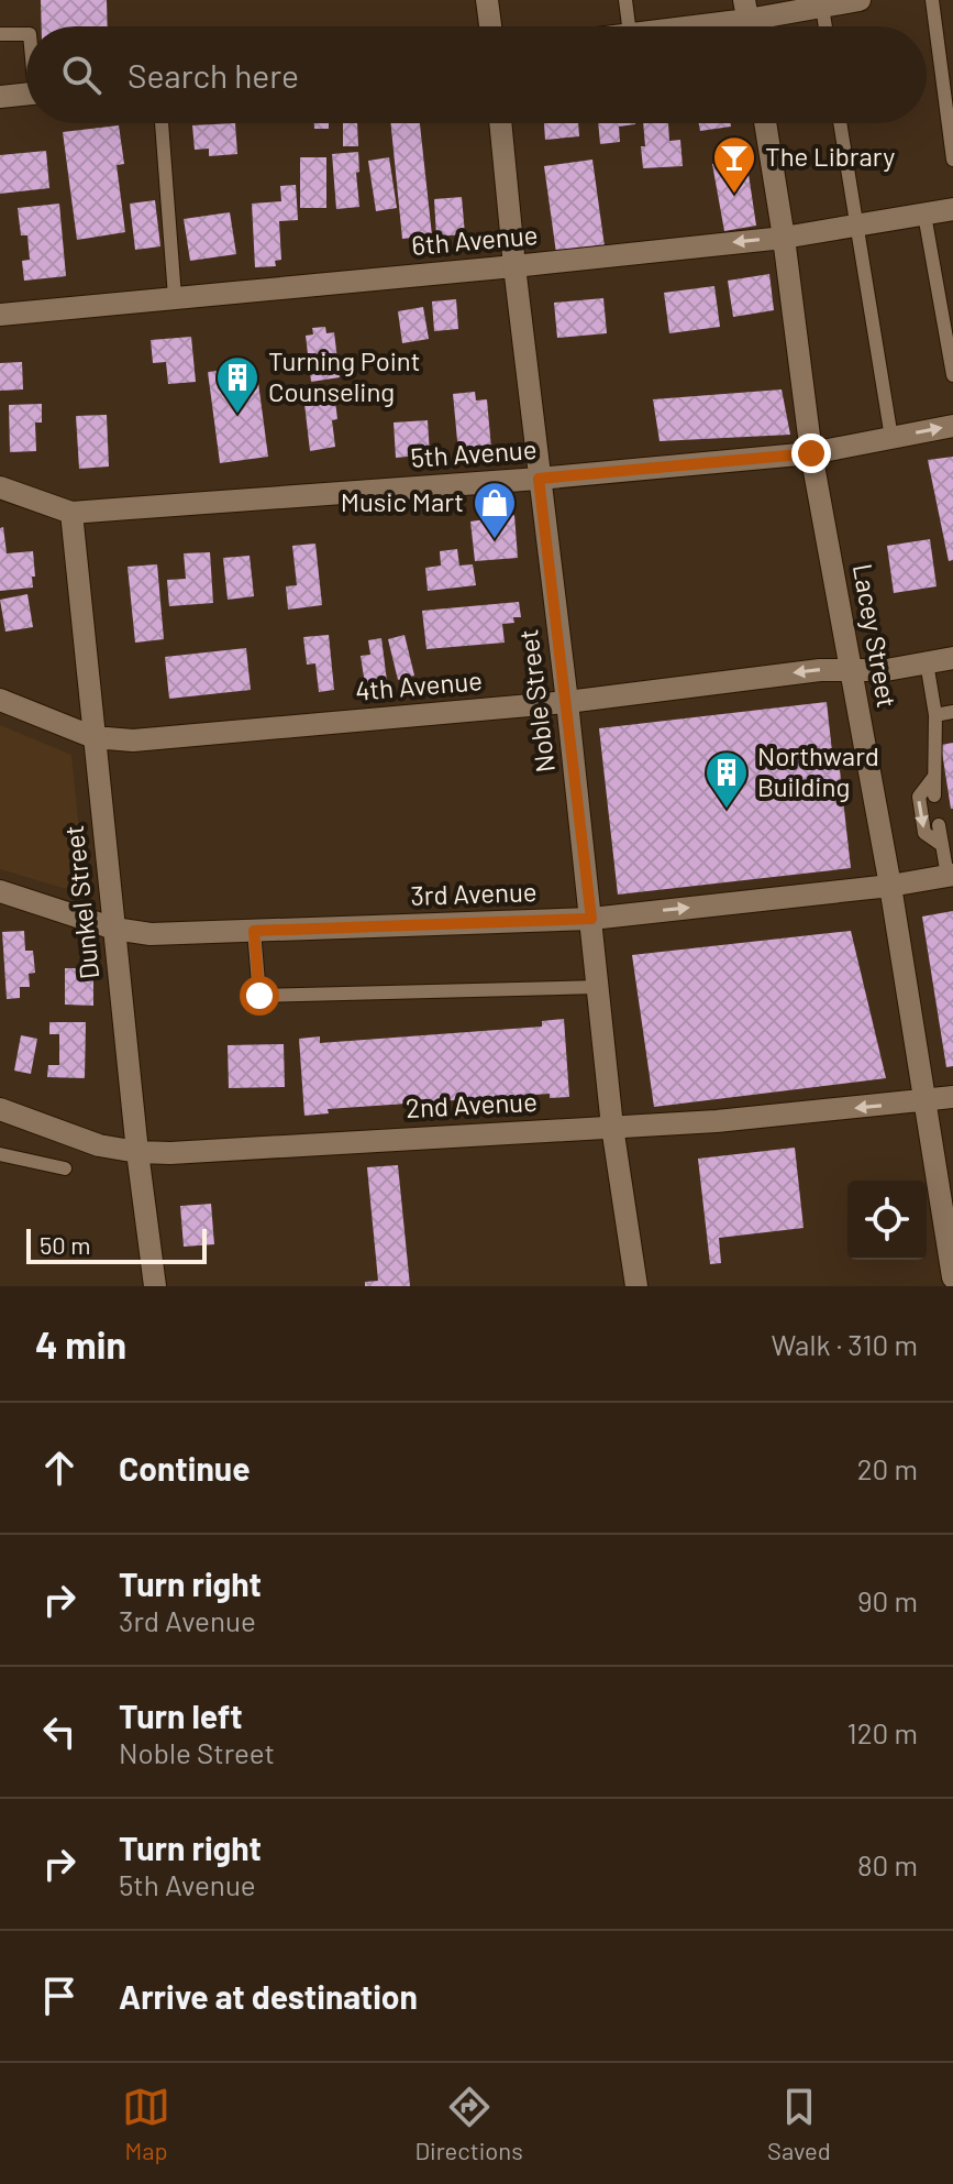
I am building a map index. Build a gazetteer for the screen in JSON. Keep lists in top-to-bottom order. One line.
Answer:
{"streets":{"street":["6th Avenue","5th Avenue","Lacey Street","4th Avenue","Noble Street","3rd Avenue","Dunkel Street","2nd Avenue"]},"crossings":[["6th Avenue","Lacey Street"],["6th Avenue","Noble Street"],["5th Avenue","Lacey Street"],["5th Avenue","Noble Street"],["5th Avenue","Dunkel Street"],["Lacey Street","4th Avenue"],["Lacey Street","3rd Avenue"],["Lacey Street","2nd Avenue"],["4th Avenue","Noble Street"],["4th Avenue","Dunkel Street"],["Noble Street","3rd Avenue"],["Noble Street","2nd Avenue"],["3rd Avenue","Dunkel Street"],["Dunkel Street","2nd Avenue"]],"places":{"bar":["The Library"],"building":["Turning Point Counseling","Northward Building"],"shop":["Music Mart"]},"scale_bar":"50 m","page":{"search":"Search here","scale":"50 m","heading":["4 min","Walk · 310 m"],"list":[["Continue","20 m"],["Turn right","3rd Avenue","90 m"],["Turn left","Noble Street","120 m"],["Turn right","5th Avenue","80 m"],"Arrive at destination"],"nav":["Map","Directions","Saved"]}}
